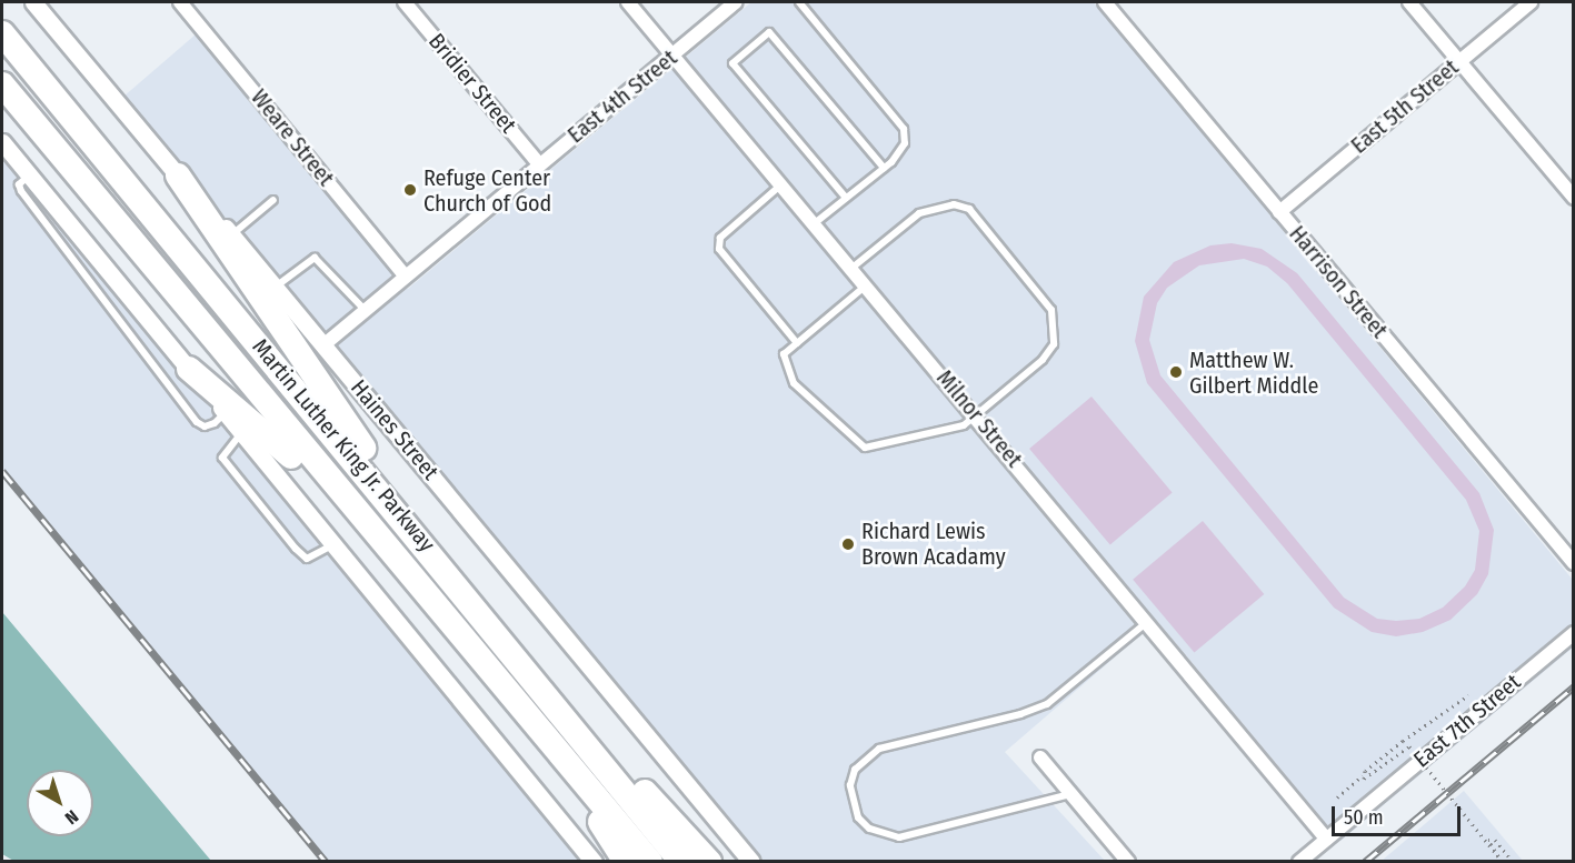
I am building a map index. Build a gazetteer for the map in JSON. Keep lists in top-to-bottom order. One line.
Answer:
{"streets":{"highway":["Martin Luther King Jr. Parkway"],"street":["Bridier Street","East 4th Street","East 5th Street","Weare Street","Harrison Street","Milnor Street","Haines Street","East 7th Street"]},"crossings":[["Bridier Street","East 4th Street"],["East 4th Street","Weare Street"],["East 4th Street","Milnor Street"],["East 4th Street","Haines Street"],["East 5th Street","Harrison Street"],["Milnor Street","East 7th Street"]],"places":["Refuge Center Church of God","Matthew W. Gilbert Middle","Richard Lewis Brown Acadamy"],"scale_bar":"50 m","north":"bottom right"}
